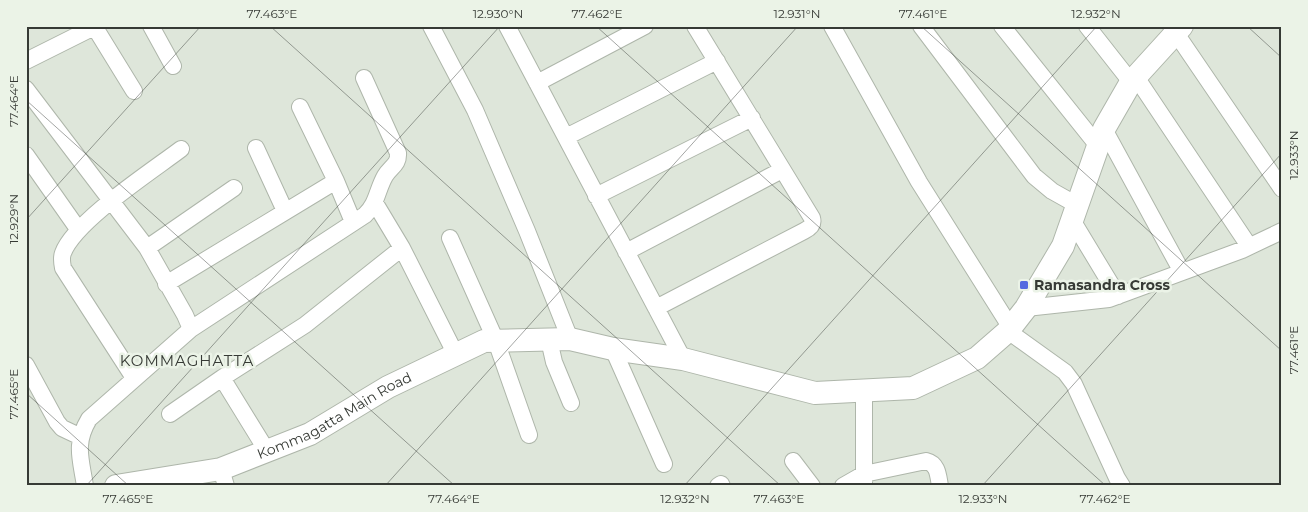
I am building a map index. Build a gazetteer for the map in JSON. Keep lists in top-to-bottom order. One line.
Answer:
{"streets":{"main road":["Kommagatta Main Road"]},"districts":["KOMMAGHATTA"],"places":{"transit":["Ramasandra Cross"]},"coordinates":["77.463°E","12.930°N","77.462°E","12.931°N","77.461°E","12.932°N","77.464°E","12.933°N","12.929°N","77.465°E"]}
